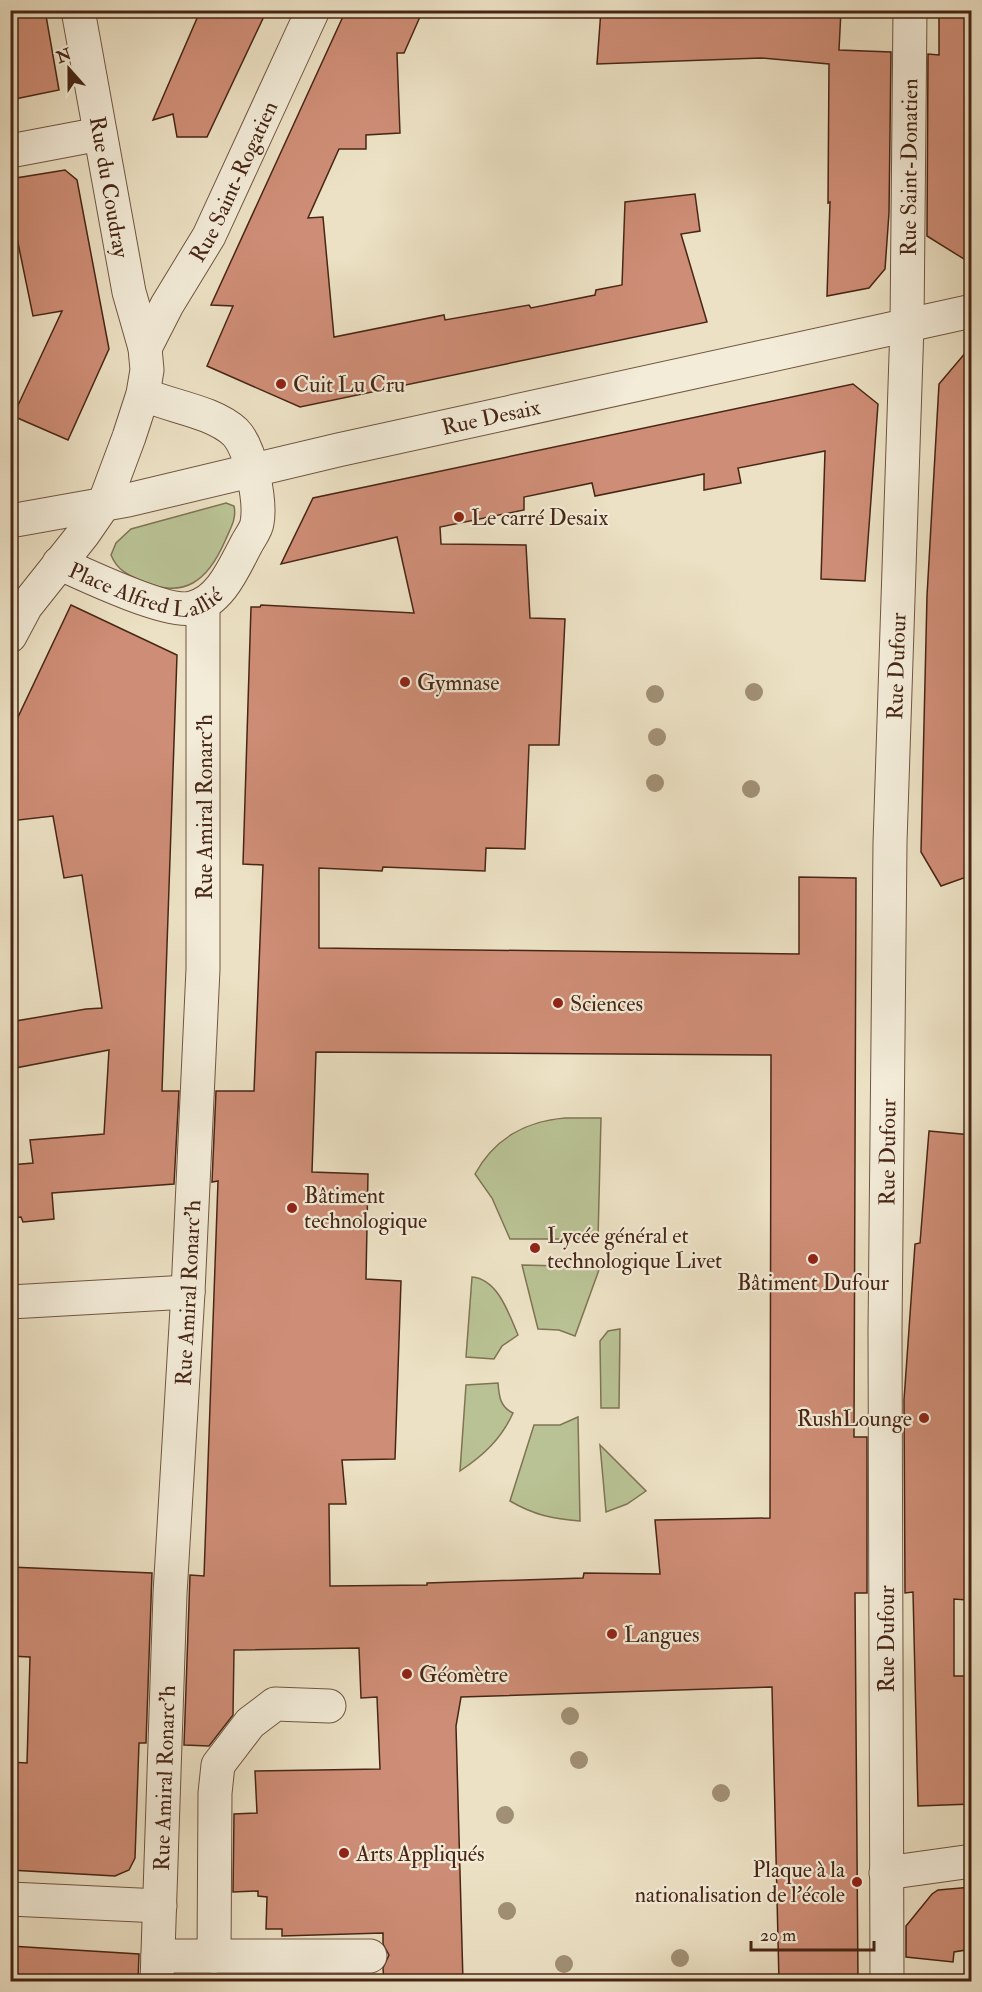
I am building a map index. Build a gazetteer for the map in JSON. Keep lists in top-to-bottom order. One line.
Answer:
{"streets":{"street":["Rue Saint-Donatien","Rue Saint-Rogatien","Rue du Coudray","Rue Desaix","Place Alfred Lallié","Rue Dufour","Rue Amiral Ronarc'h"]},"crossings":[["Rue Saint-Donatien","Rue Desaix"],["Rue Saint-Donatien","Rue Dufour"],["Rue Saint-Rogatien","Place Alfred Lallié"],["Rue du Coudray","Place Alfred Lallié"],["Rue Desaix","Place Alfred Lallié"],["Rue Desaix","Rue Dufour"],["Place Alfred Lallié","Rue Amiral Ronarc'h"]],"places":["Cuit Lu Cru","Le carré Desaix","Gymnase","Sciences","Bâtiment technologique","Lycée général et technologique Livet","Bâtiment Dufour","RushLounge","Langues","Géomètre","Arts Appliqués","Plaque à la nationalisation de l'école"],"scale_bar":"20 m","north":"top"}
